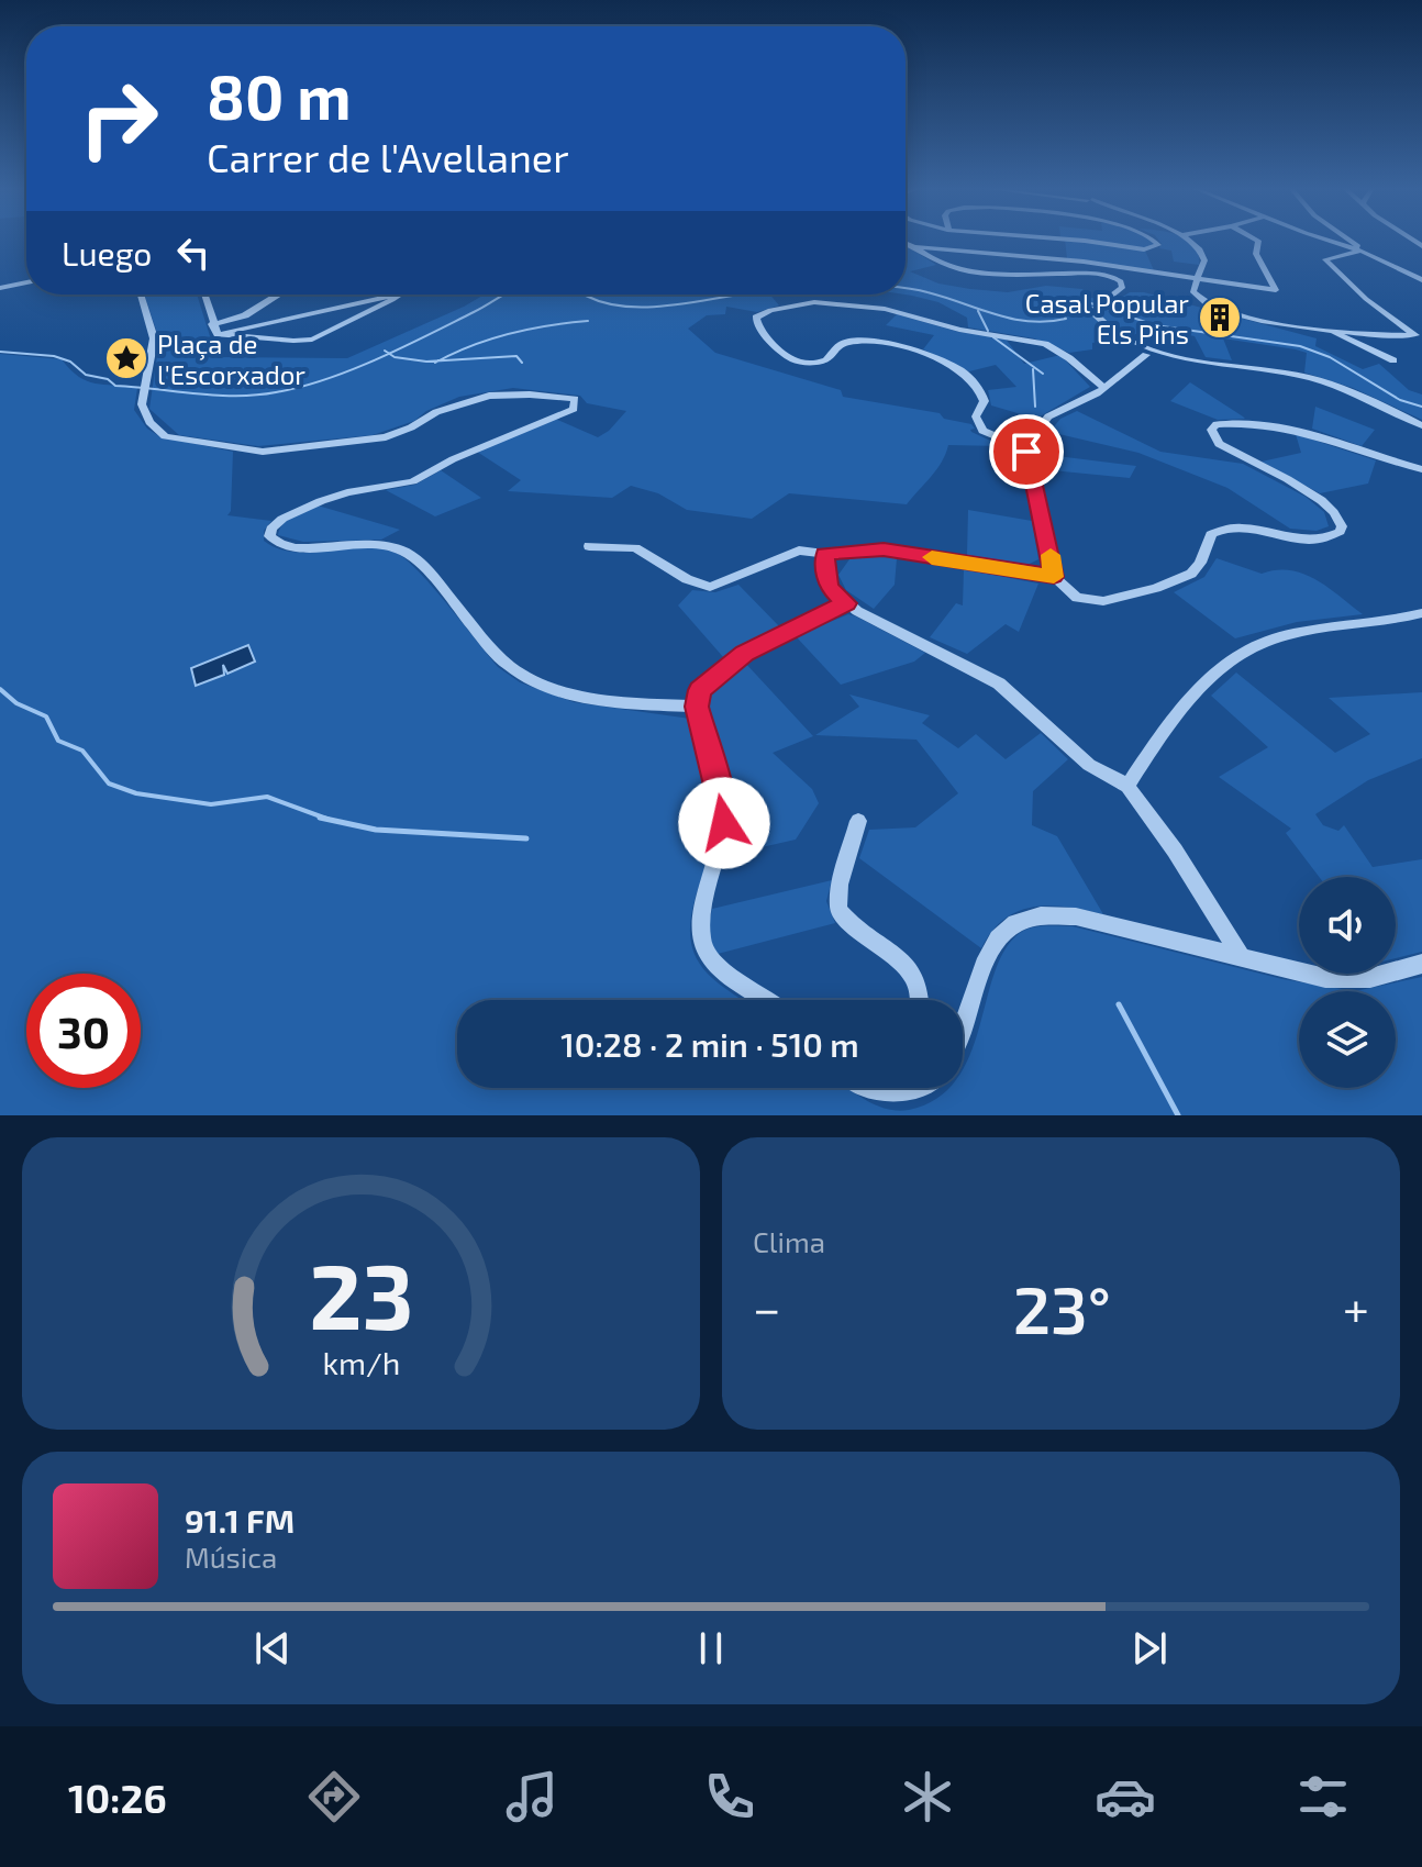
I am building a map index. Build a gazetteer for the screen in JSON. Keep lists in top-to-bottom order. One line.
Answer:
{"places":{"building":["Casal Popular Els Pins"],"place":["Plaça de l'Escorxador"]},"page":{"turn":["80 m","Carrer de l'Avellaner"],"then":"Luego","limit":"30","trip":"10:28 · 2 min · 510 m","tile":"Clima","heat":["−","23°","+"],"song":["91.1 FM","Música"],"tabs":"10:26","gauge":["23","km/h"]}}
